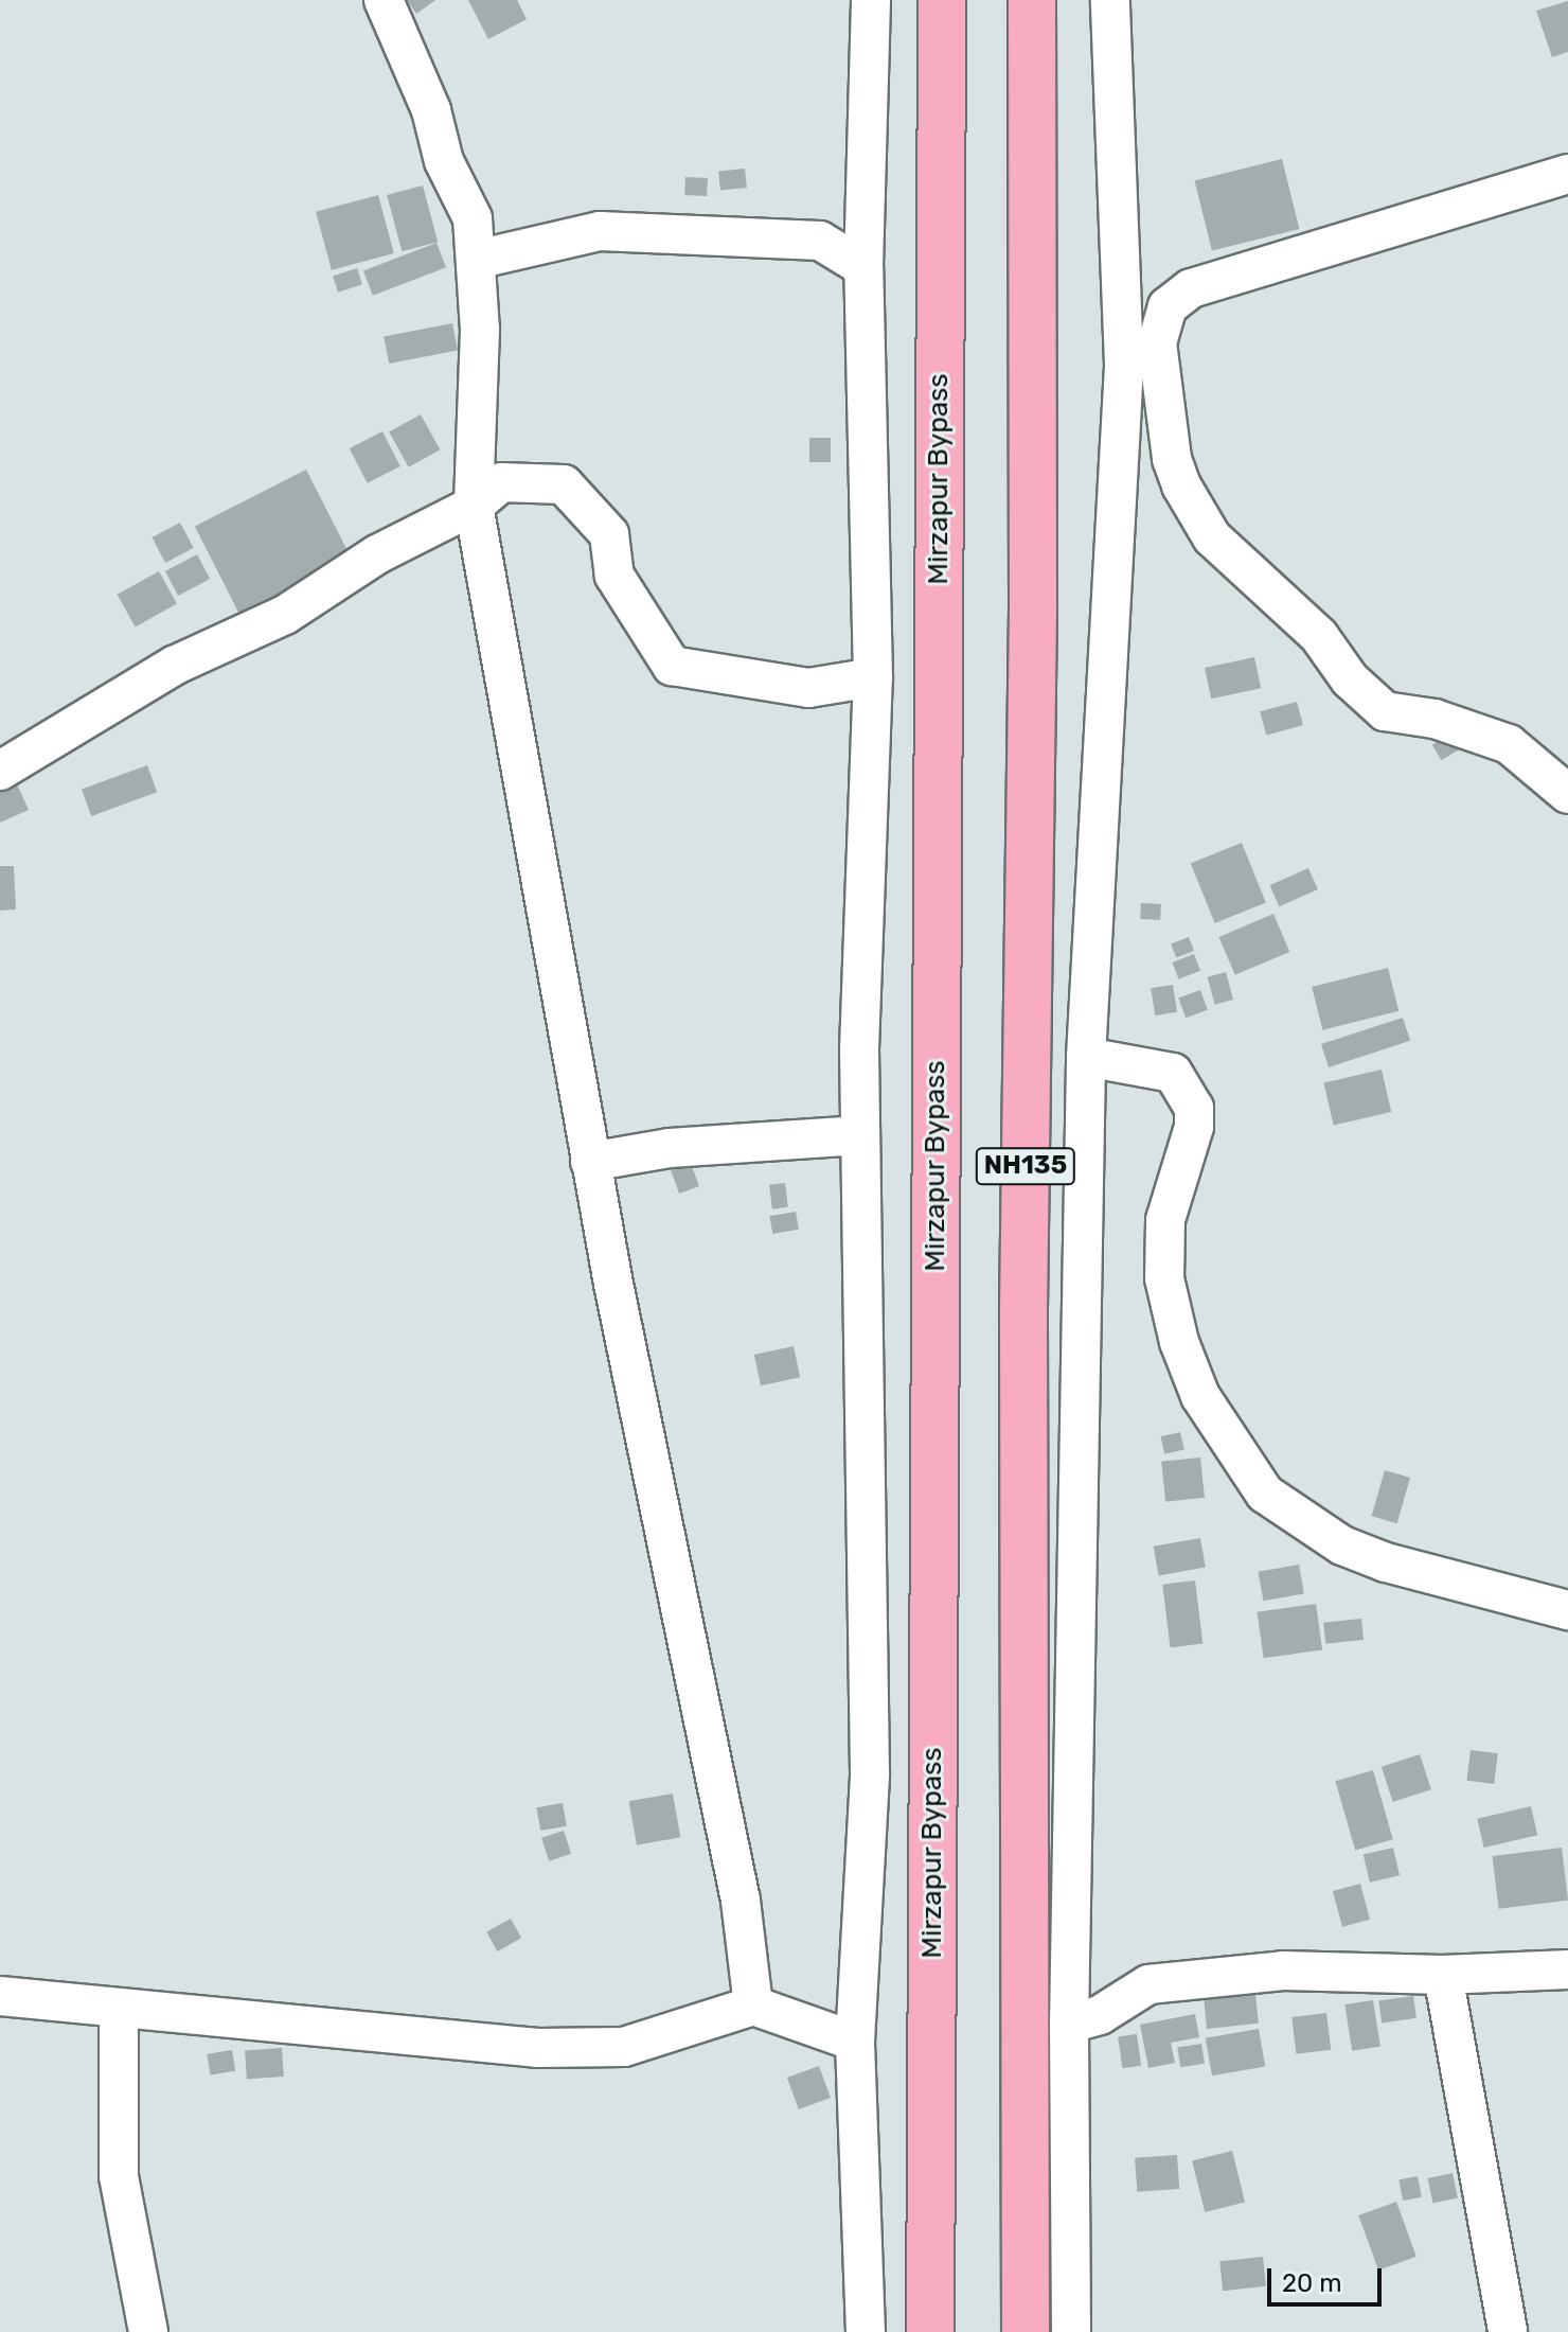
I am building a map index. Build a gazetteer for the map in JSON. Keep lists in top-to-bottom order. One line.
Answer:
{"streets":{"highway":["Mirzapur Bypass","NH135"]},"scale_bar":"20 m"}
